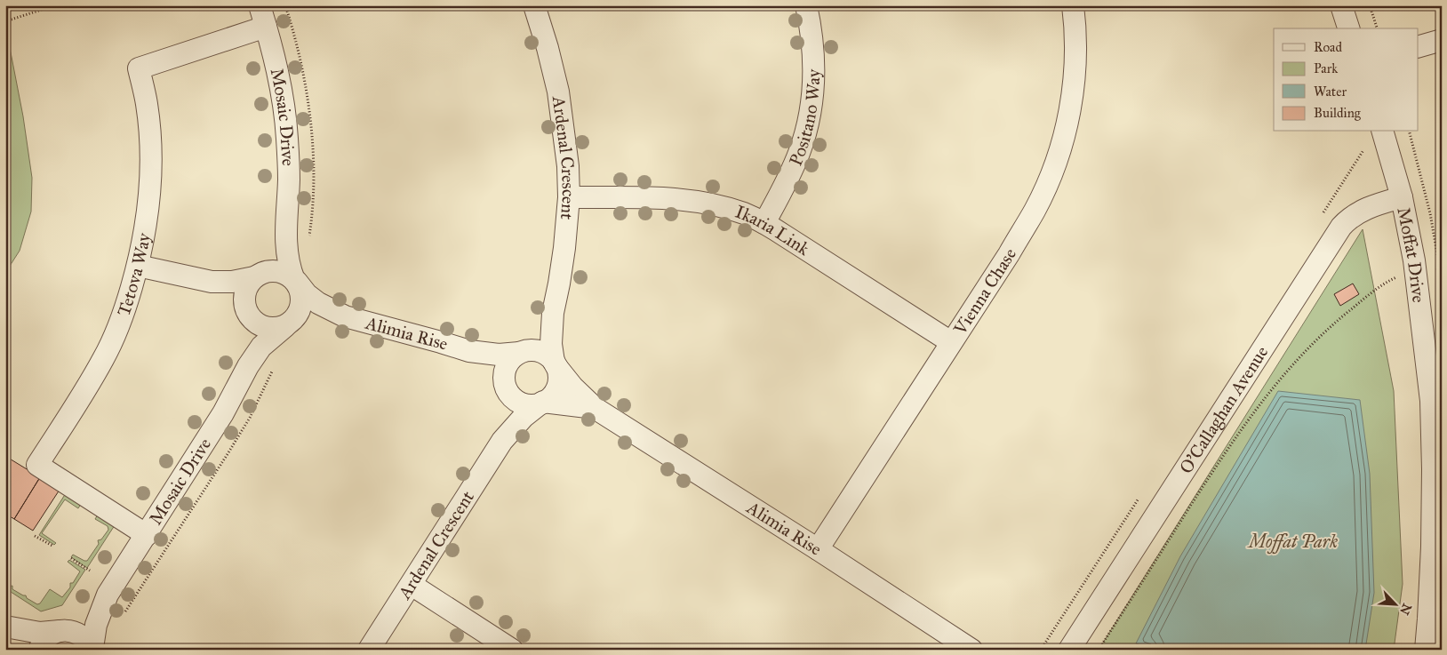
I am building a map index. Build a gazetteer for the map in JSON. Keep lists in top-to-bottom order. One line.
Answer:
{"streets":{"street":["Mosaic Drive","Positano Way","Ardenal Crescent","Ikaria Link","Moffat Drive","Tetova Way","Vienna Chase","Alimia Rise","O'Callaghan Avenue"]},"crossings":[["Mosaic Drive","Tetova Way"],["Mosaic Drive","Alimia Rise"],["Positano Way","Ikaria Link"],["Ardenal Crescent","Ikaria Link"],["Ardenal Crescent","Alimia Rise"],["Ikaria Link","Vienna Chase"],["Moffat Drive","O'Callaghan Avenue"],["Vienna Chase","Alimia Rise"]],"parks":["Moffat Park"],"legend":["Road","Park","Water","Building"],"north":"bottom right"}
